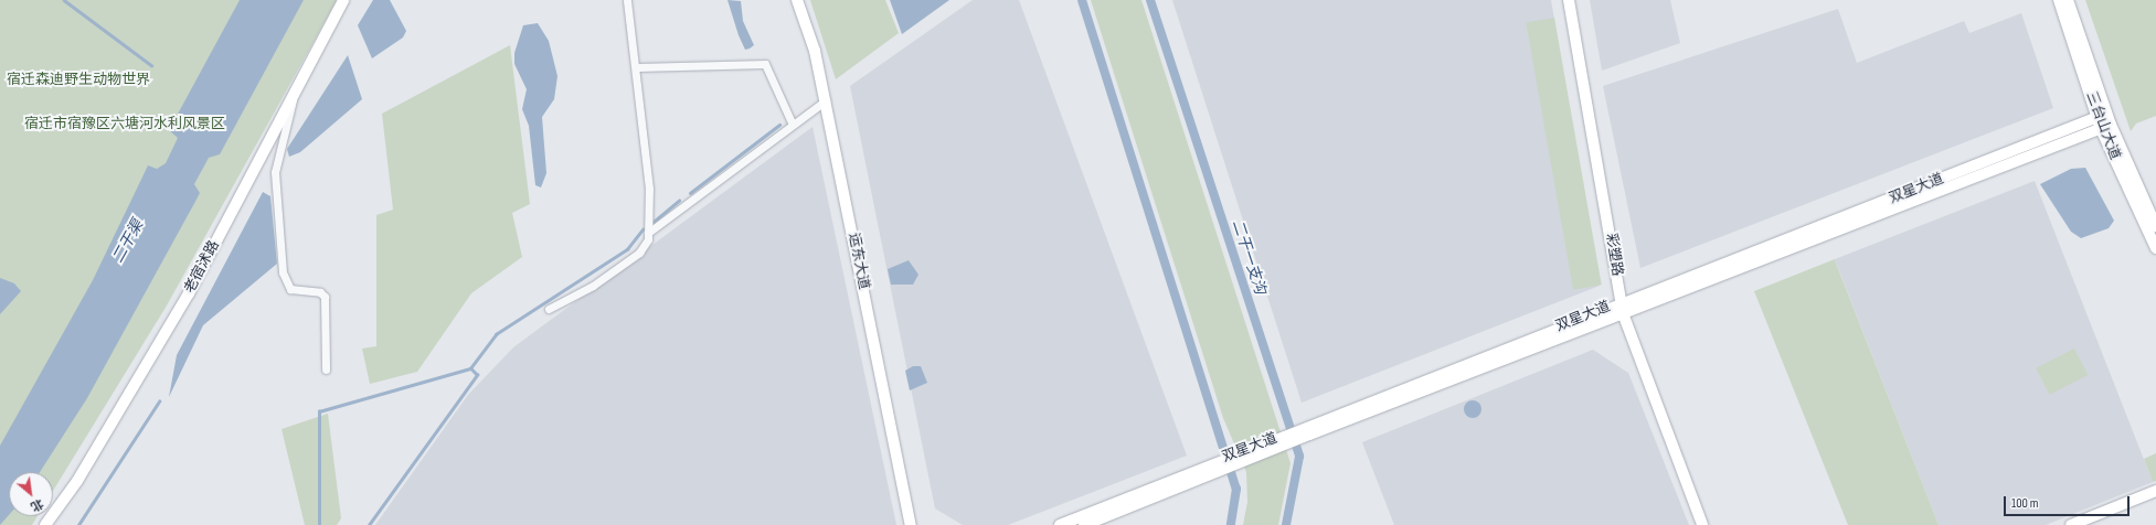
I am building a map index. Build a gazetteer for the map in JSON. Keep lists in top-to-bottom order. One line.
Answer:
{"streets":{"street":["三台山大道","双星大道","彩塑路","运东大道","老宿沭路"]},"crossings":[["三台山大道","双星大道"],["双星大道","彩塑路"]],"water":["二干渠","二干一支沟"],"parks":["宿迁森迪野生动物世界","宿迁市宿豫区六塘河水利风景区"],"scale_bar":"100 m","north":"bottom right"}
